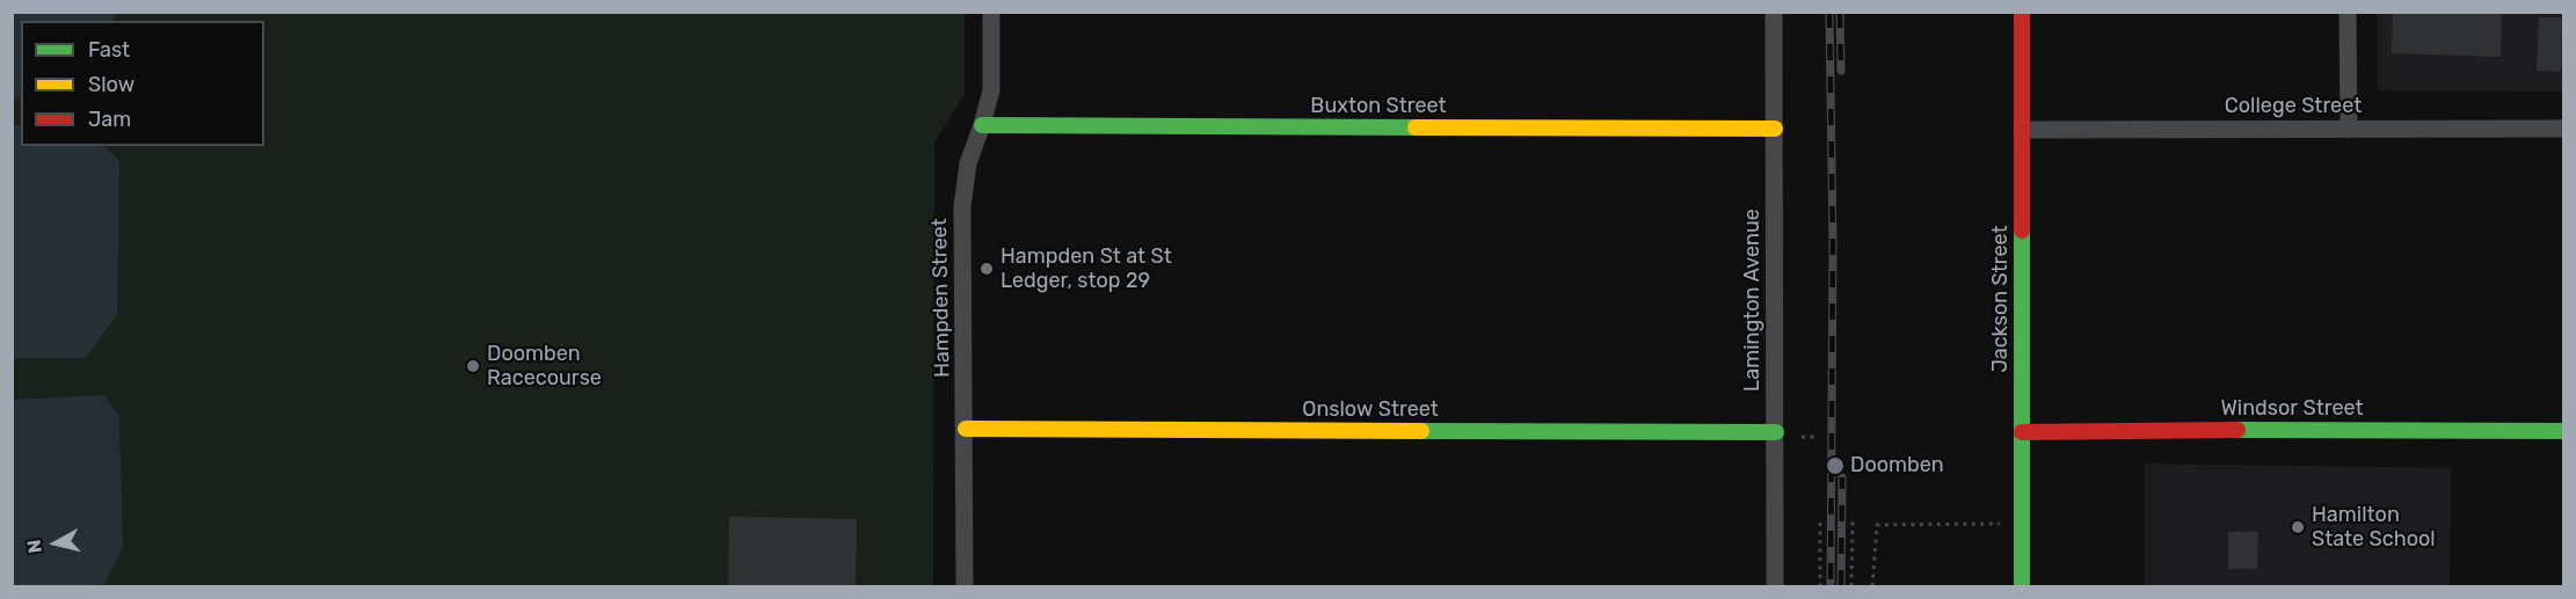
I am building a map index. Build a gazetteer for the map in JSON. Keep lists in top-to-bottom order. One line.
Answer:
{"streets":{"street":["Buxton Street","College Street","Hampden Street","Jackson Street","Lamington Avenue","Windsor Street","Onslow Street"]},"crossings":[["Buxton Street","Hampden Street"],["Buxton Street","Lamington Avenue"],["College Street","Jackson Street"],["Hampden Street","Onslow Street"],["Jackson Street","Windsor Street"],["Lamington Avenue","Onslow Street"]],"places":["Hampden St at St Ledger, stop 29","Doomben Racecourse","Doomben","Hamilton State School"],"legend":["Fast","Slow","Jam"],"north":"left"}
